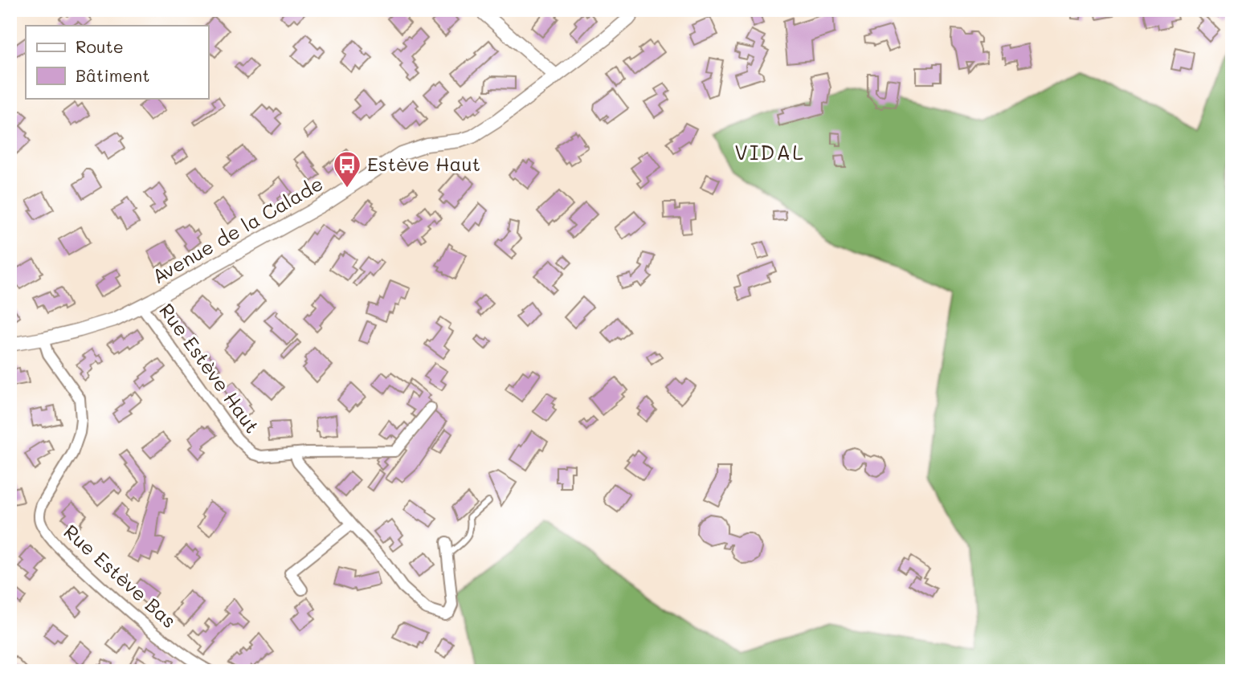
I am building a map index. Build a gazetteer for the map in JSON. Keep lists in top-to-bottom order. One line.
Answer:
{"streets":{"street":["Avenue de la Calade","Rue Estève Haut","Rue Estève Bas"]},"crossings":[["Avenue de la Calade","Rue Estève Haut"],["Avenue de la Calade","Rue Estève Bas"]],"districts":["VIDAL"],"places":{"bus stop":["Estève Haut"]},"legend":["Route","Bâtiment"]}
